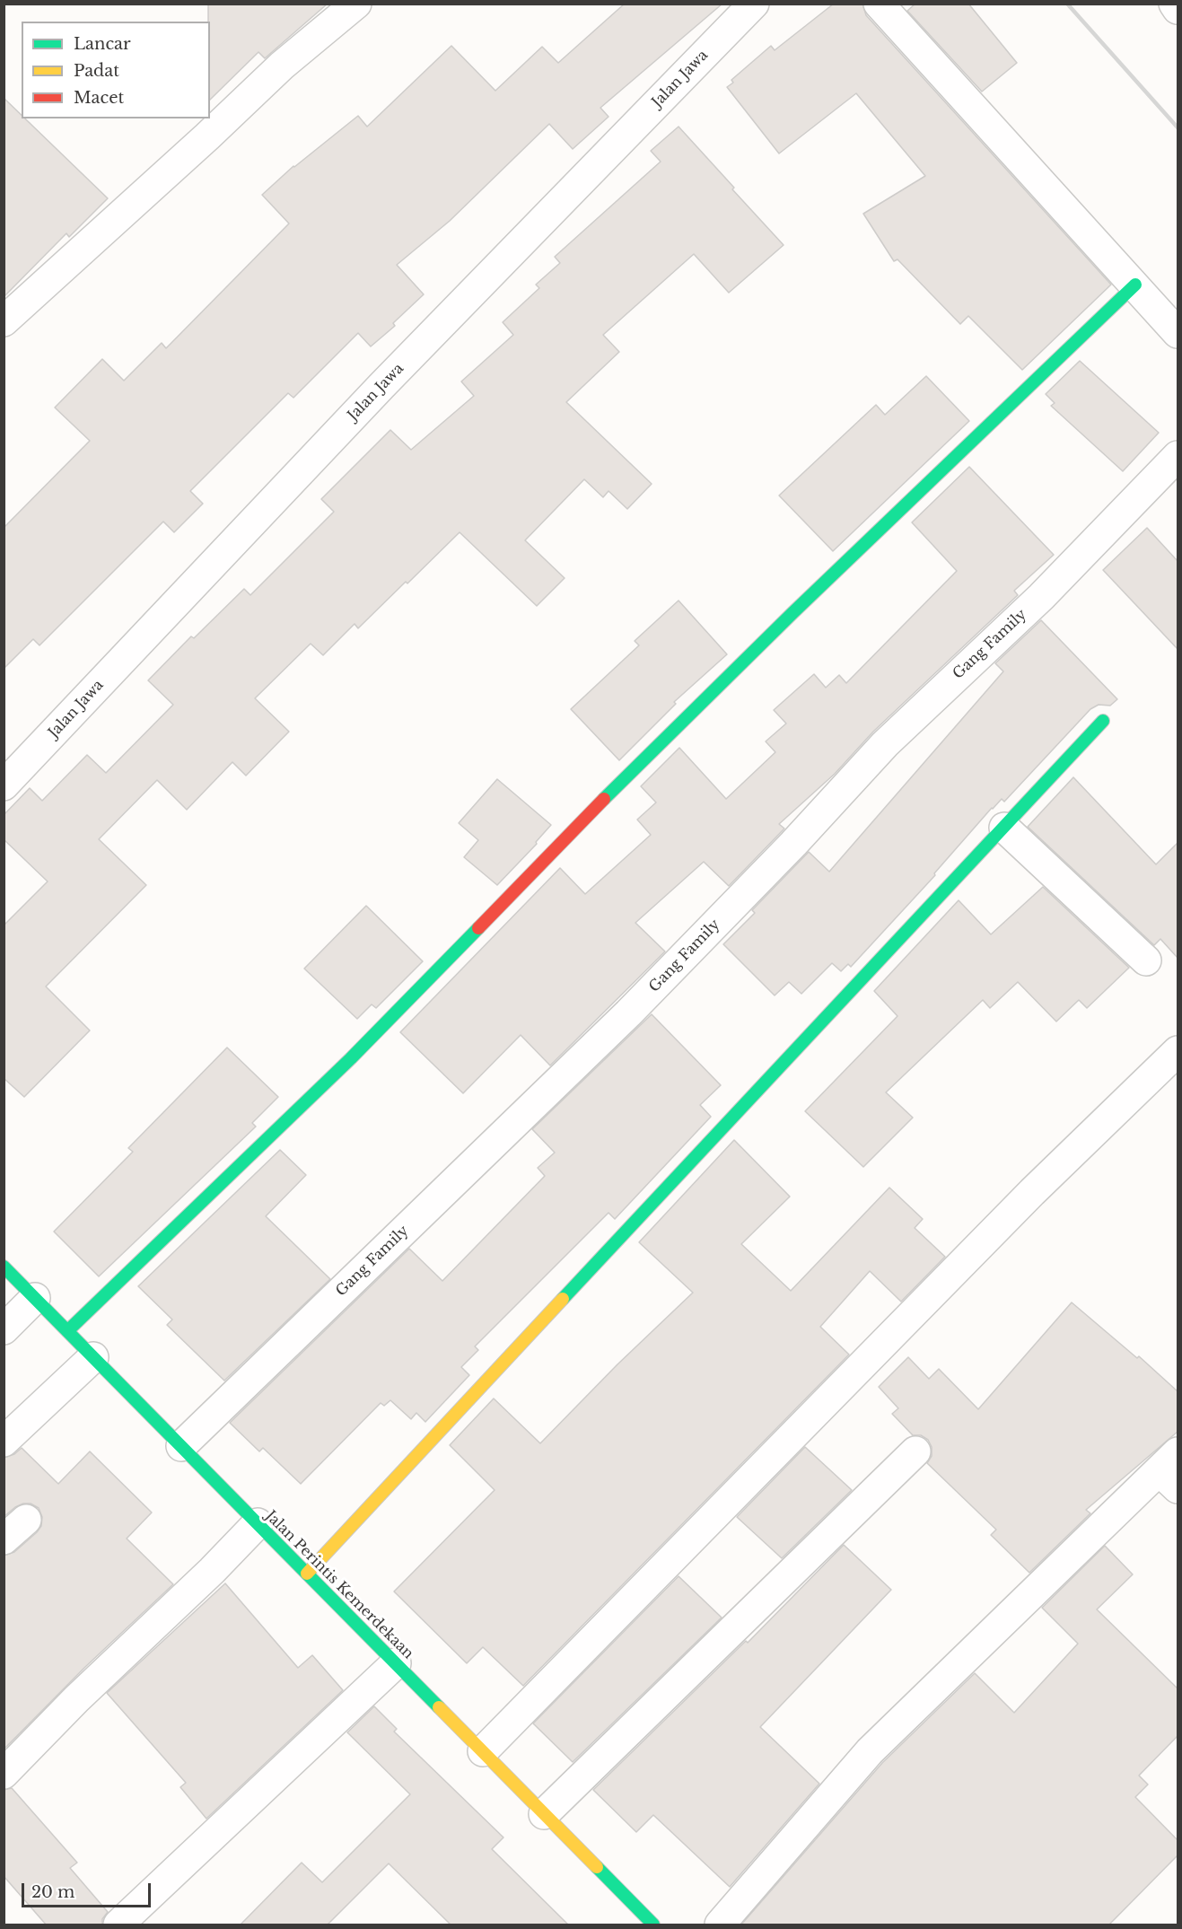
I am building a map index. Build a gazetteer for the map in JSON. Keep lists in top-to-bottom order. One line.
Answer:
{"streets":{"street":["Jalan Jawa","Gang Family","Jalan Perintis Kemerdekaan"]},"crossings":[["Gang Family","Jalan Perintis Kemerdekaan"]],"legend":["Lancar","Padat","Macet"],"scale_bar":"20 m"}
